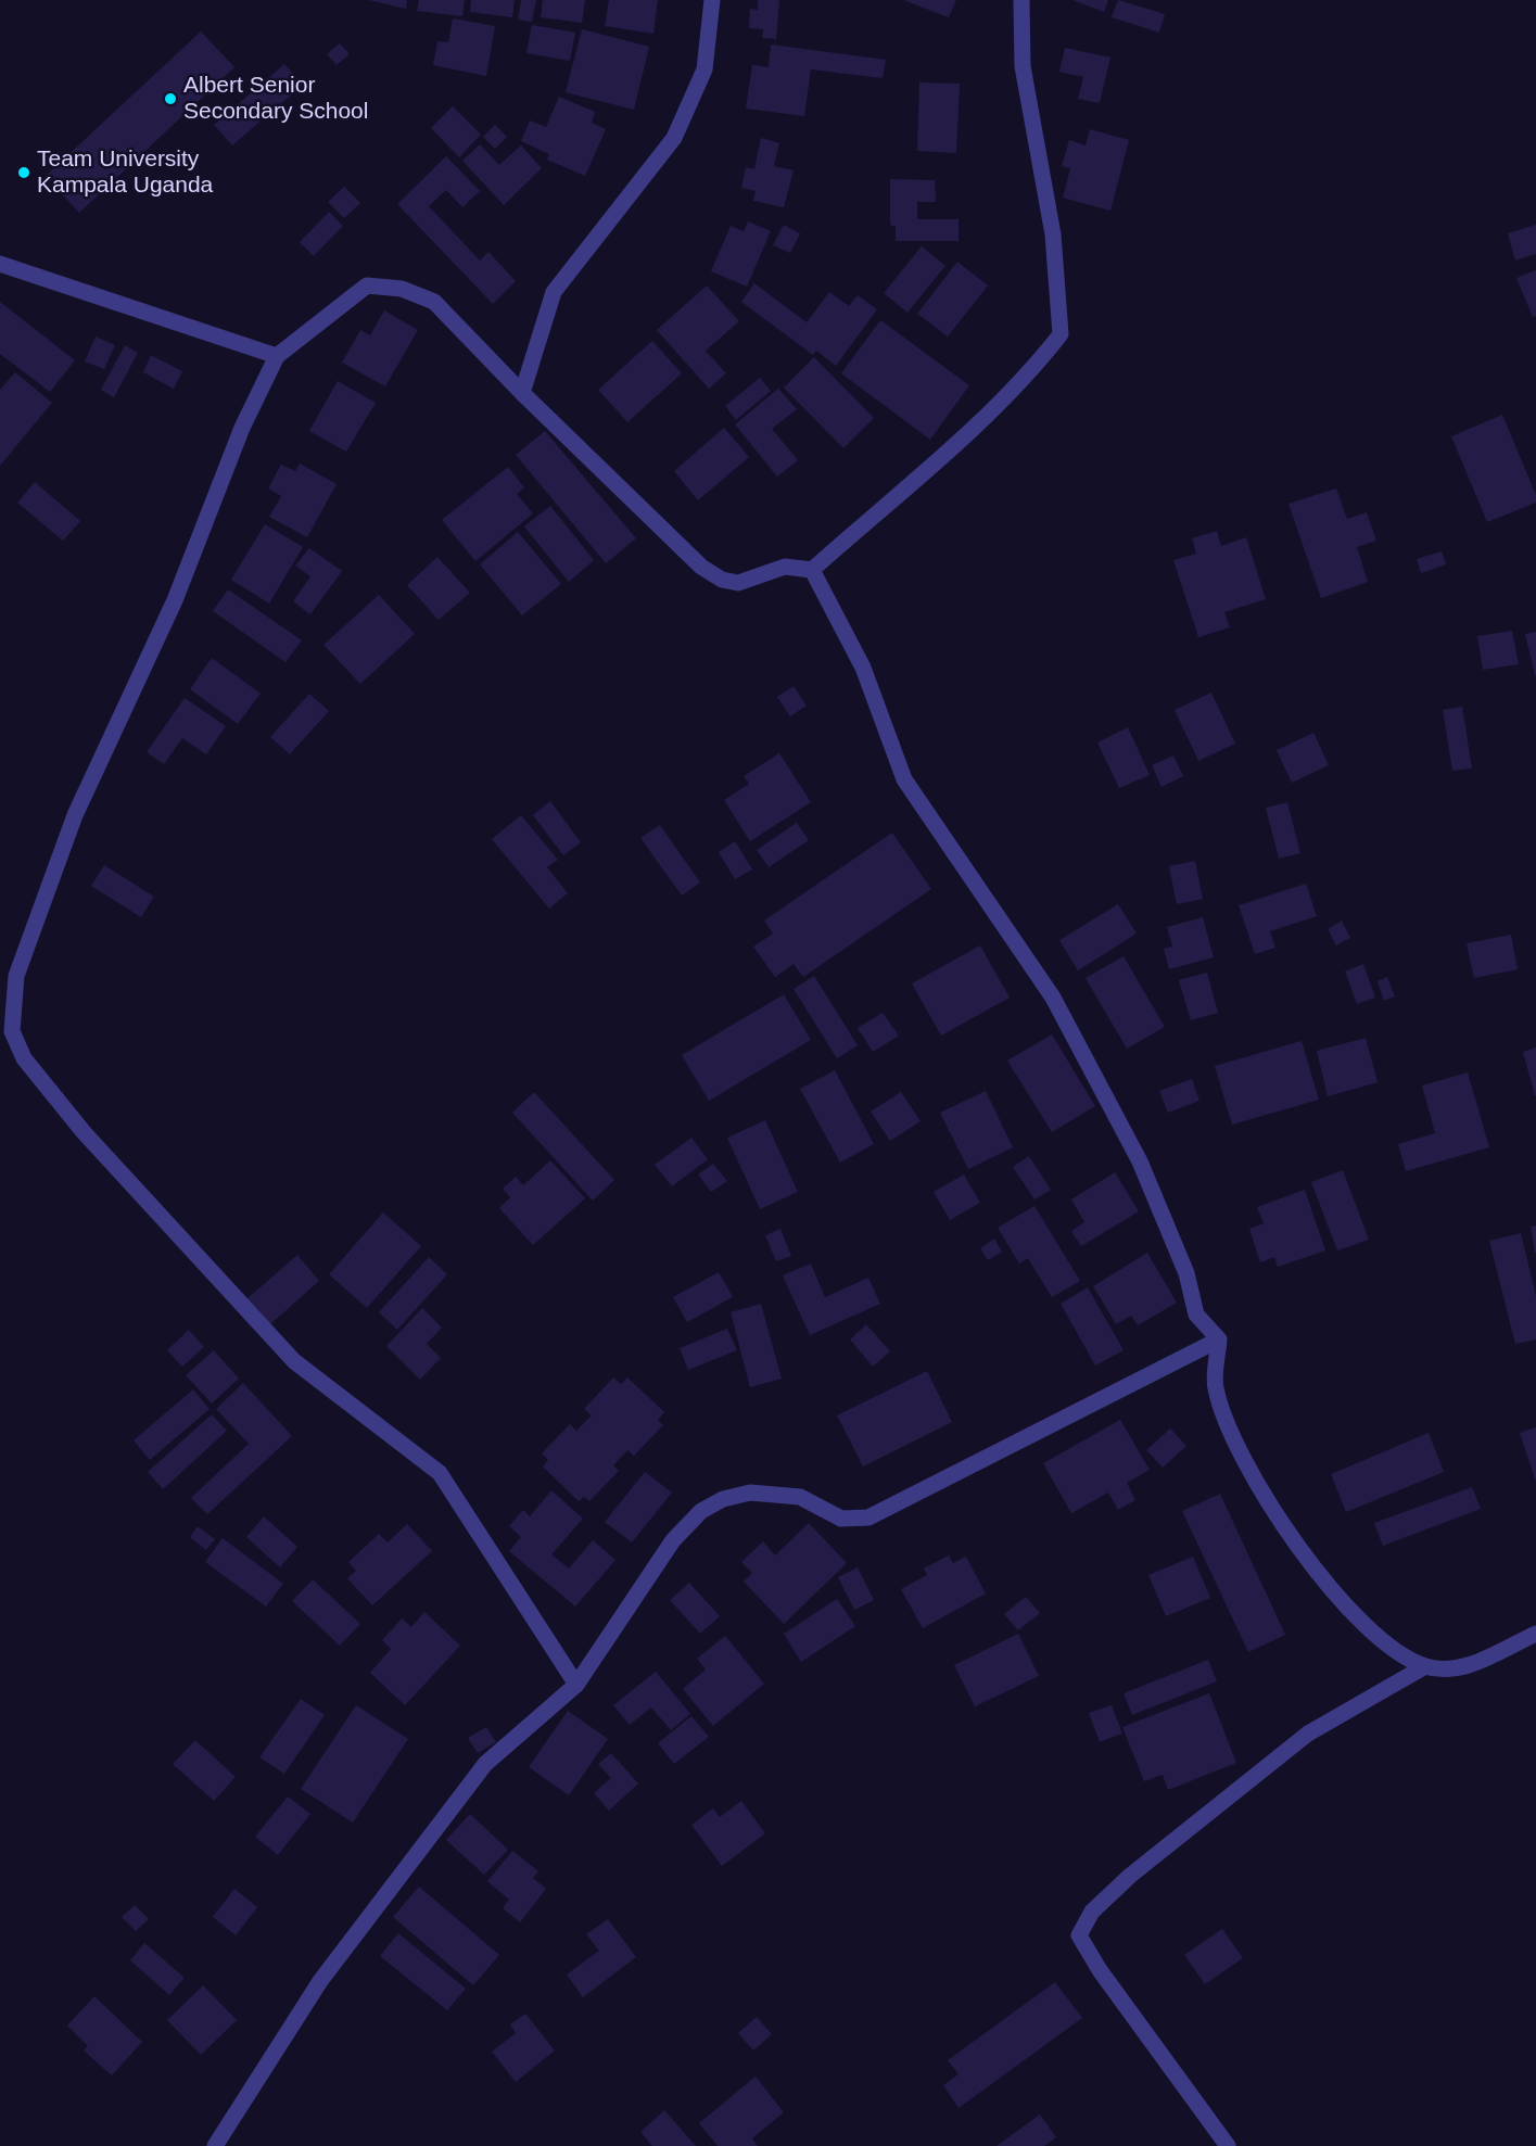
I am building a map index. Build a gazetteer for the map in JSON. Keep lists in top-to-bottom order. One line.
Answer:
{"places":["Albert Senior Secondary School","Team University Kampala Uganda"]}
